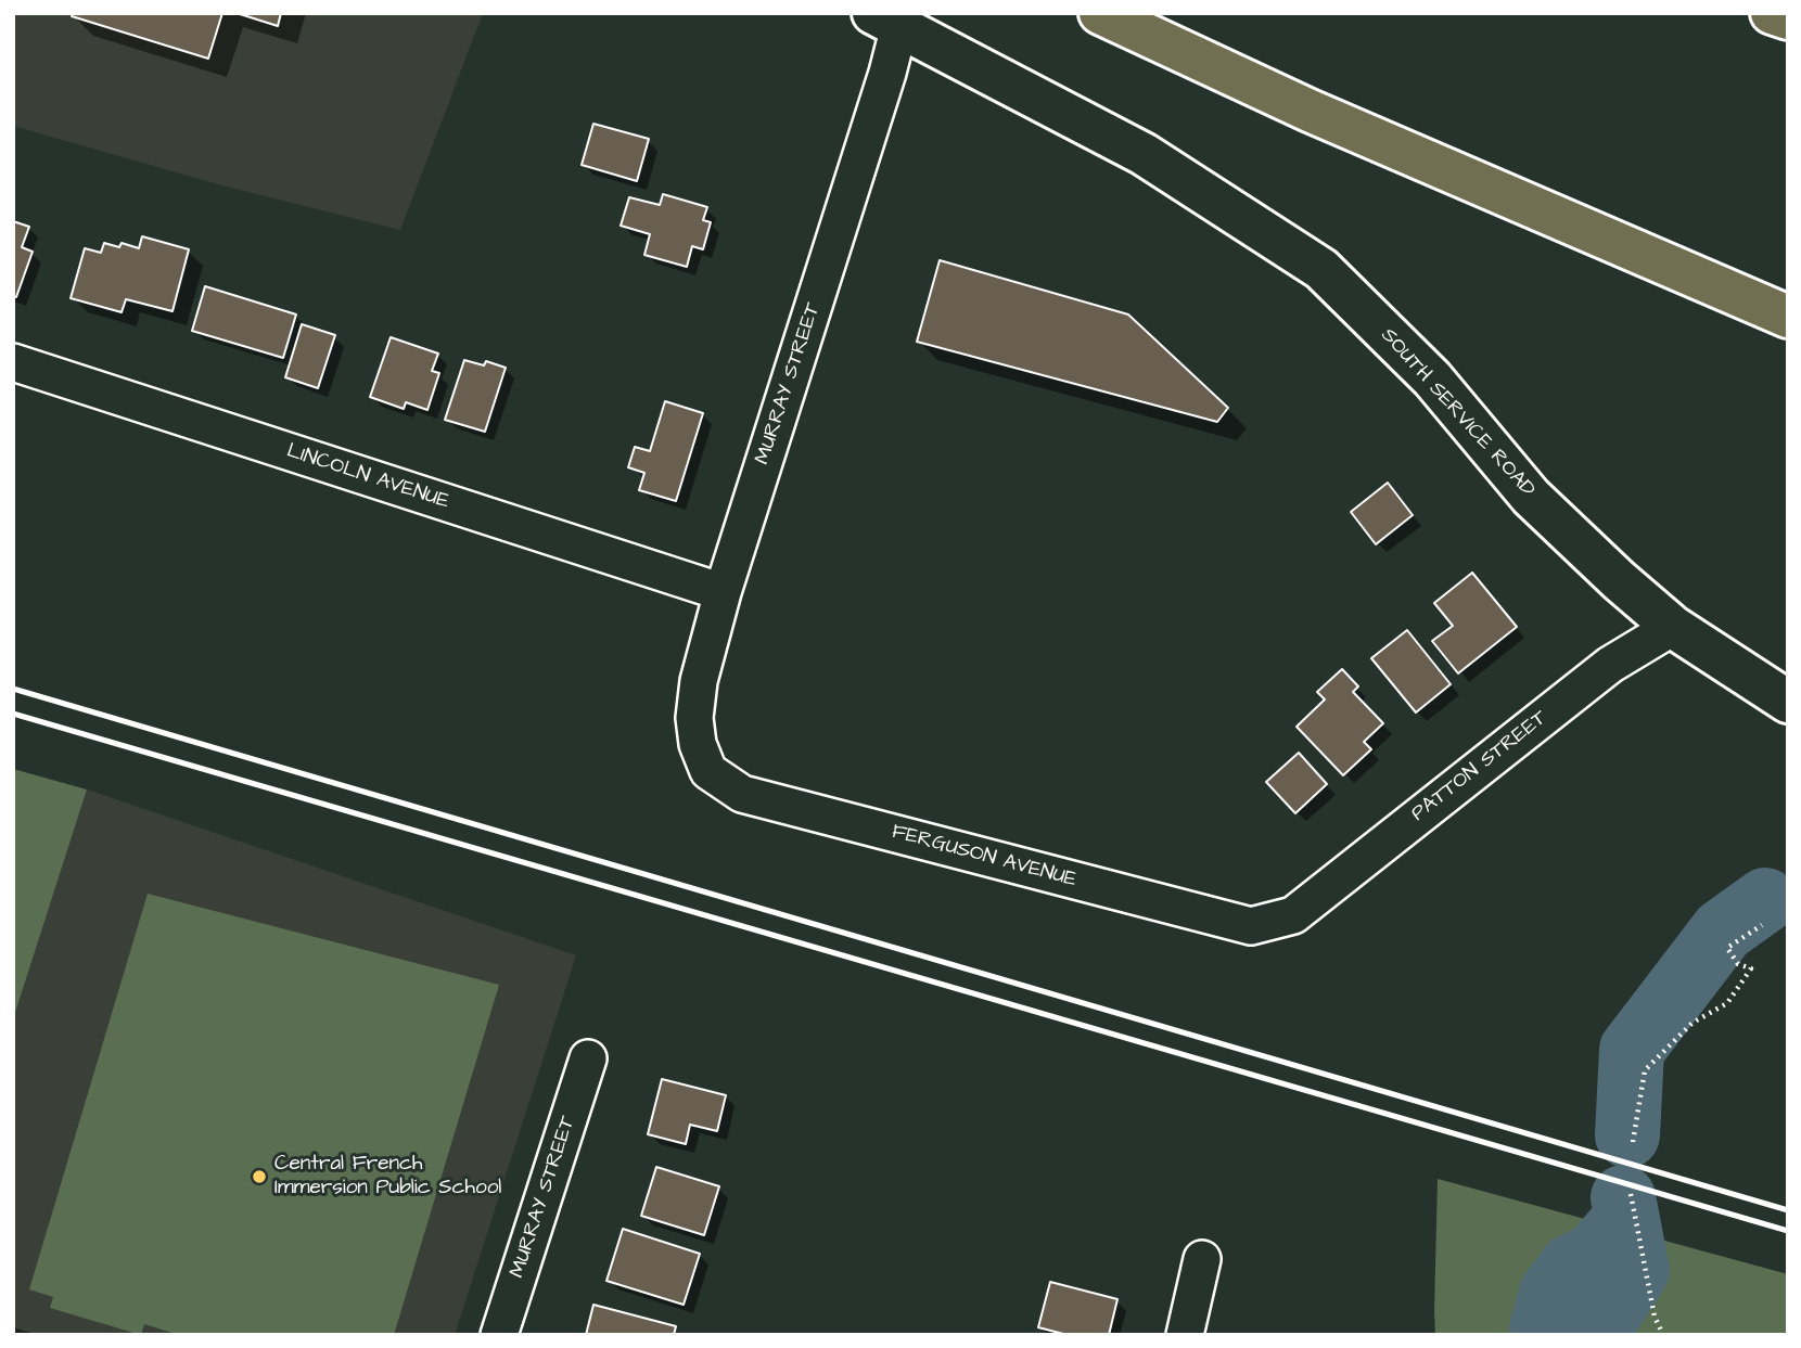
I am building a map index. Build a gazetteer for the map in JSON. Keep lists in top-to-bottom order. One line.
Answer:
{"streets":{"street":["MURRAY STREET","SOUTH SERVICE ROAD","LINCOLN AVENUE","PATTON STREET","FERGUSON AVENUE"]},"crossings":[["MURRAY STREET","SOUTH SERVICE ROAD"],["MURRAY STREET","LINCOLN AVENUE"],["MURRAY STREET","FERGUSON AVENUE"],["SOUTH SERVICE ROAD","PATTON STREET"],["PATTON STREET","FERGUSON AVENUE"]],"places":["Central French Immersion Public School"]}
